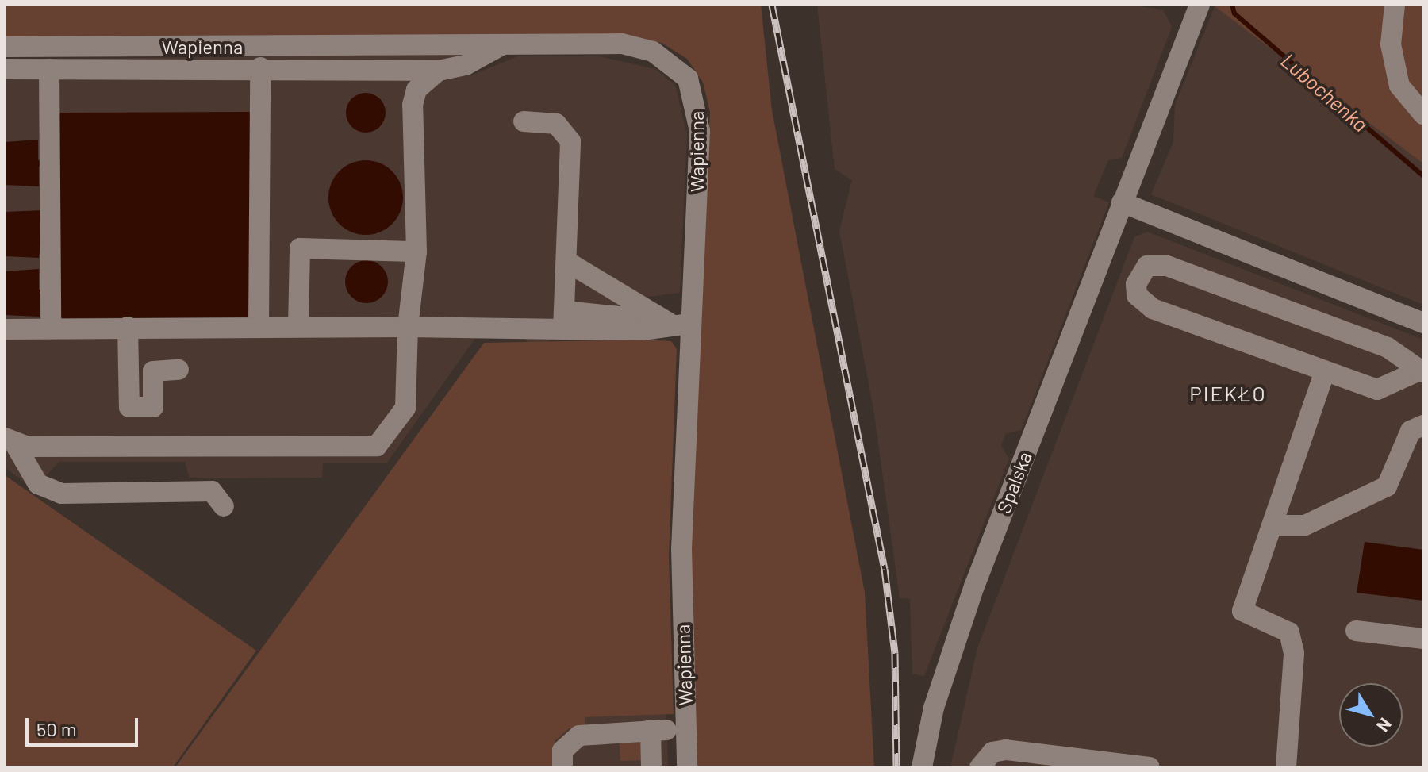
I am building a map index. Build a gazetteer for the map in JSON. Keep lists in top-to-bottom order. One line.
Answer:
{"streets":{"street":["Wapienna","Spalska"]},"districts":["PIEKŁO"],"water":["Lubochenka"],"scale_bar":"50 m","north":"bottom right"}
